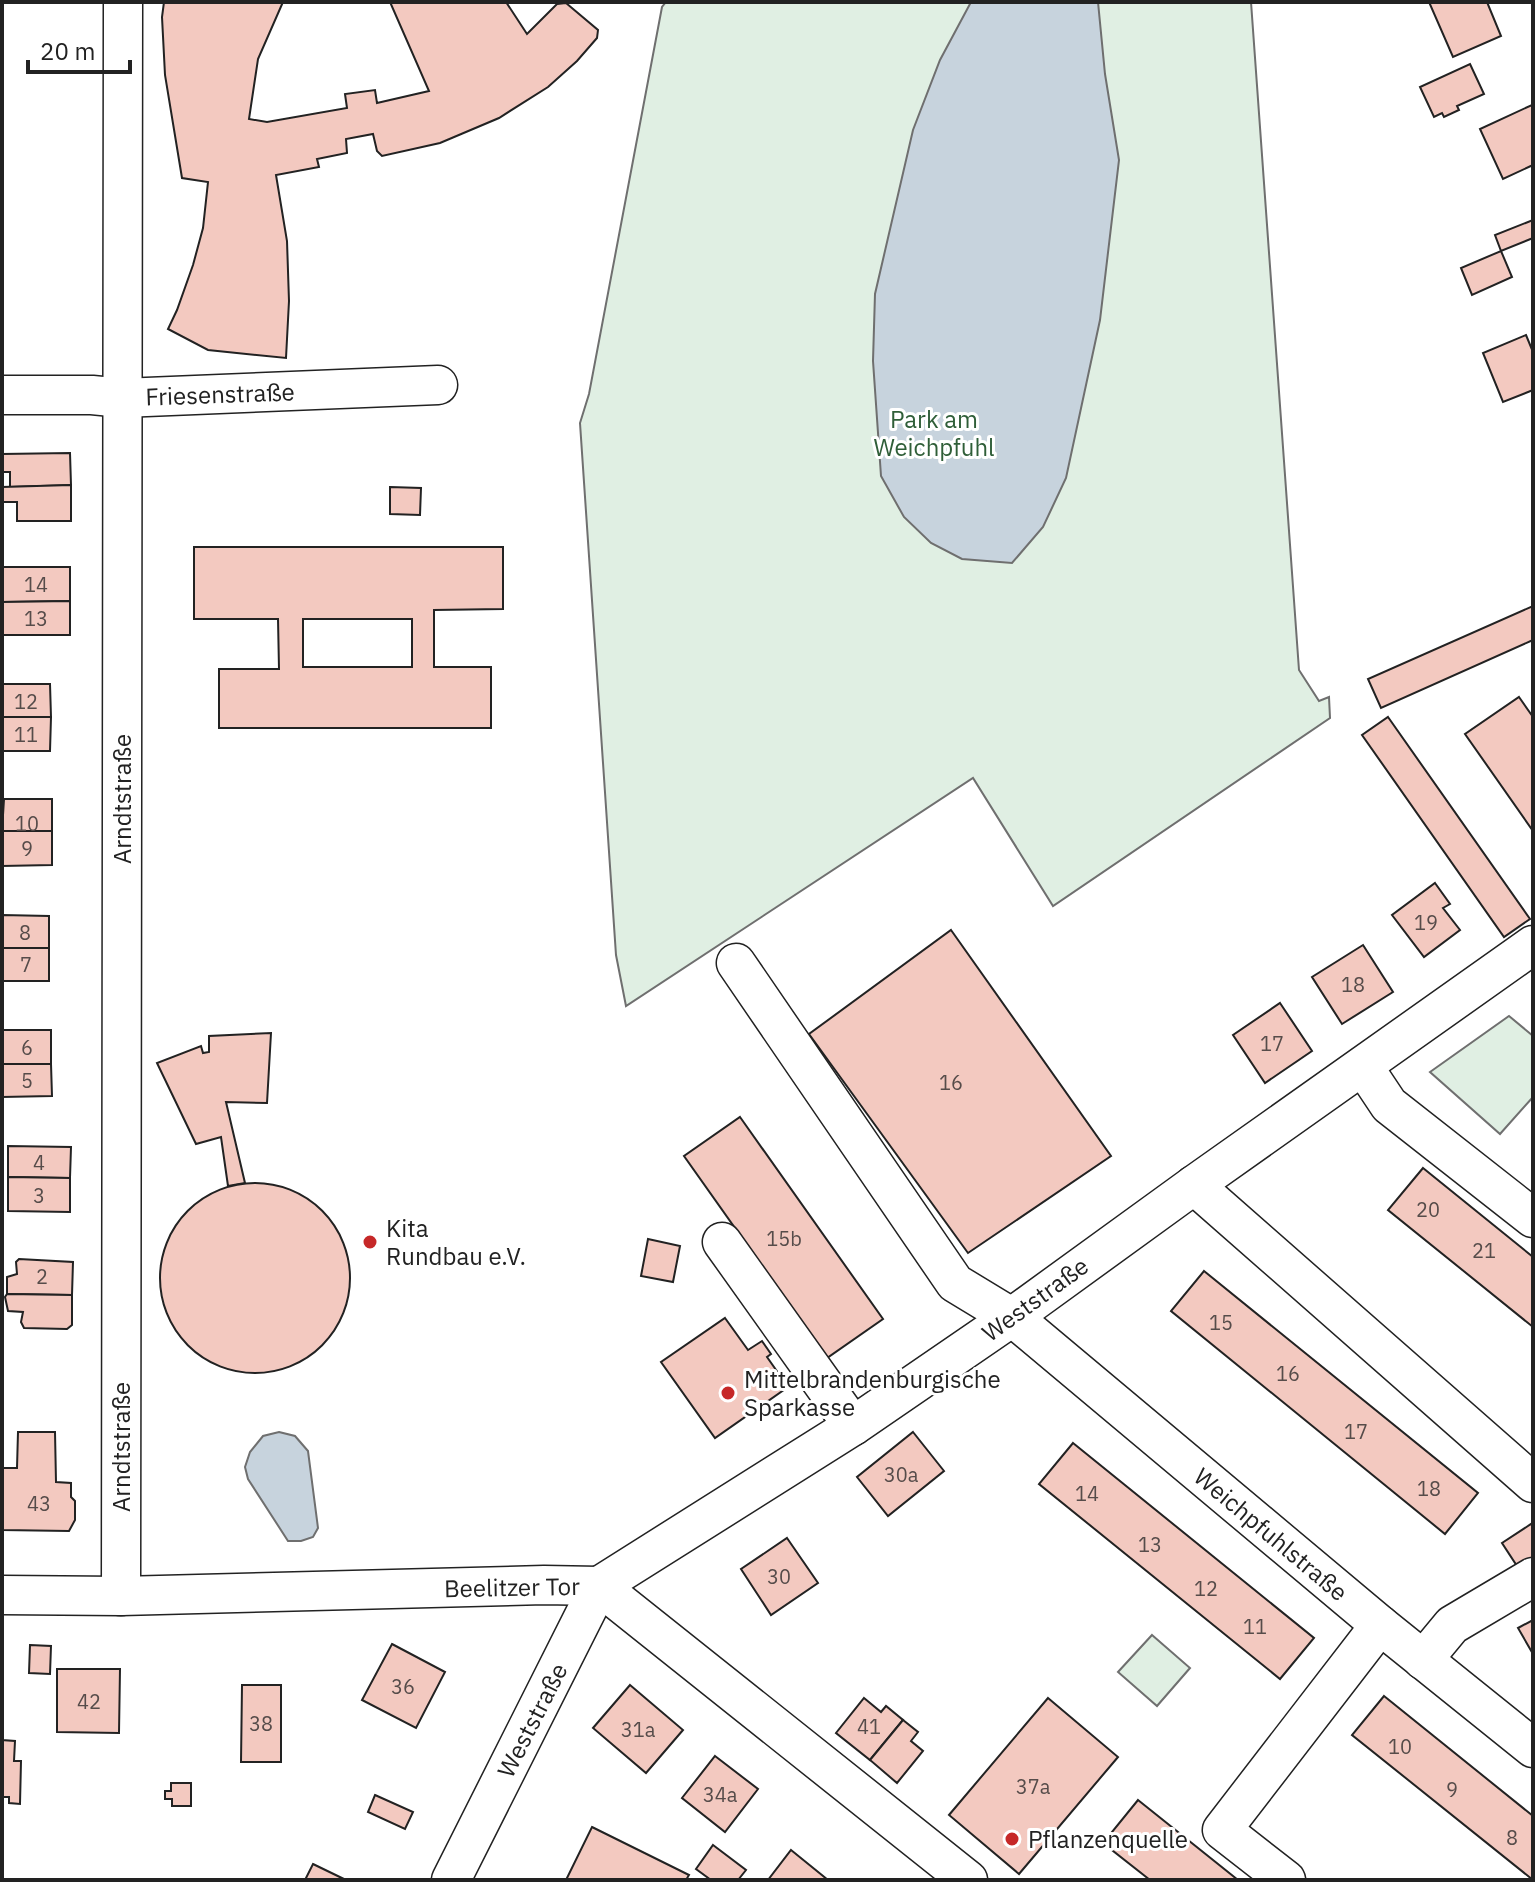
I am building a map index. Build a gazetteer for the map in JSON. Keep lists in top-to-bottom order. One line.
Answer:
{"streets":{"street":["Friesenstraße","Arndtstraße","Weststraße","Weichpfuhlstraße","Beelitzer Tor"]},"crossings":[["Friesenstraße","Arndtstraße"],["Arndtstraße","Beelitzer Tor"],["Weststraße","Weichpfuhlstraße"],["Weststraße","Beelitzer Tor"]],"parks":["Park am Weichpfuhl"],"places":["Kita Rundbau e.V.","Mittelbrandenburgische Sparkasse","Pflanzenquelle"],"house_numbers":["14","13","12","11","10","9","19","8","7","18","17","6","5","16","4","3","20","15b","21","2","15","16","17","30a","18","14","43","13","30","12","11","36","42","38","41","31a","10","37a","9","34a","8"],"scale_bar":"20 m"}
